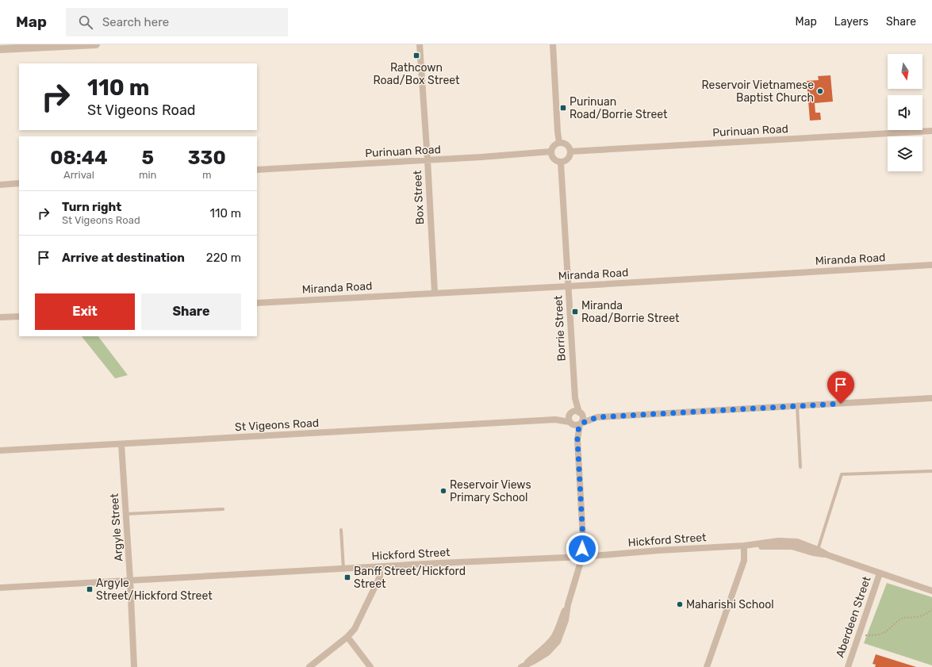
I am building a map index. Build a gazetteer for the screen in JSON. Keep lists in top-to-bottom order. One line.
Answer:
{"streets":{"street":["Purinuan Road","Box Street","Miranda Road","Borrie Street","St Vigeons Road","Argyle Street","Hickford Street","Aberdeen Street"]},"crossings":[["Purinuan Road","Box Street"],["Purinuan Road","Borrie Street"],["Box Street","Miranda Road"],["Miranda Road","Borrie Street"],["Borrie Street","St Vigeons Road"],["St Vigeons Road","Argyle Street"],["Argyle Street","Hickford Street"],["Hickford Street","Aberdeen Street"]],"places":{"transit":["Rathcown Road/Box Street","Purinuan Road/Borrie Street","Miranda Road/Borrie Street","Banff Street/Hickford Street","Argyle Street/Hickford Street"],"other":["Reservoir Vietnamese Baptist Church","Reservoir Views Primary School","Maharishi School"]},"north":"bottom","page":{"header":"Map","search":"Search here","nav":["Map","Layers","Share"],"turn":["110 m","St Vigeons Road"],"eta":["08:44","Arrival","5","min","330","m"],"list":[{"name":"Turn right","note":"St Vigeons Road","value":"110 m"},{"name":"Arrive at destination","value":"220 m"}],"buttons":["Exit","Share"]}}
